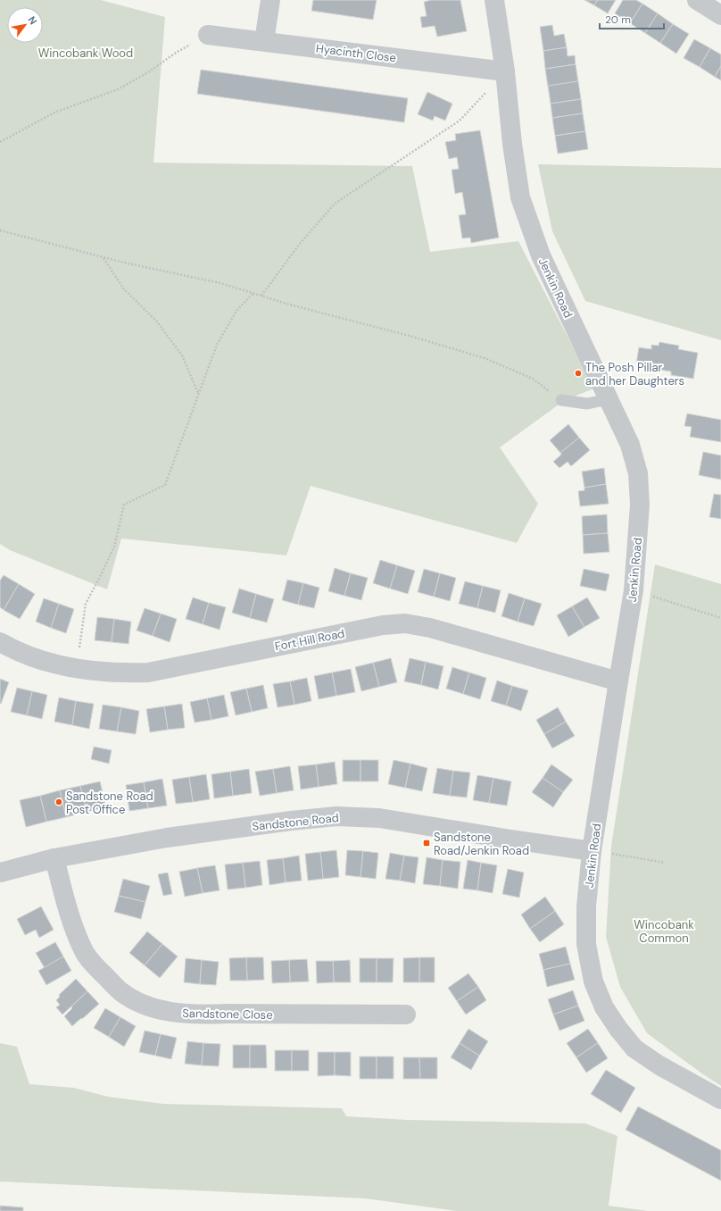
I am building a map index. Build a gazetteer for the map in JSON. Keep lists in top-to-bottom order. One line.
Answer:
{"streets":{"street":["Hyacinth Close","Jenkin Road","Fort Hill Road","Sandstone Road","Sandstone Close"]},"crossings":[["Hyacinth Close","Jenkin Road"],["Jenkin Road","Fort Hill Road"],["Jenkin Road","Sandstone Road"],["Sandstone Road","Sandstone Close"]],"parks":["Wincobank Wood","Wincobank Common"],"places":{"other":["The Posh Pillar and her Daughters","Sandstone Road Post Office"],"transit":["Sandstone Road/Jenkin Road"]},"scale_bar":"20 m","north":"top right"}
